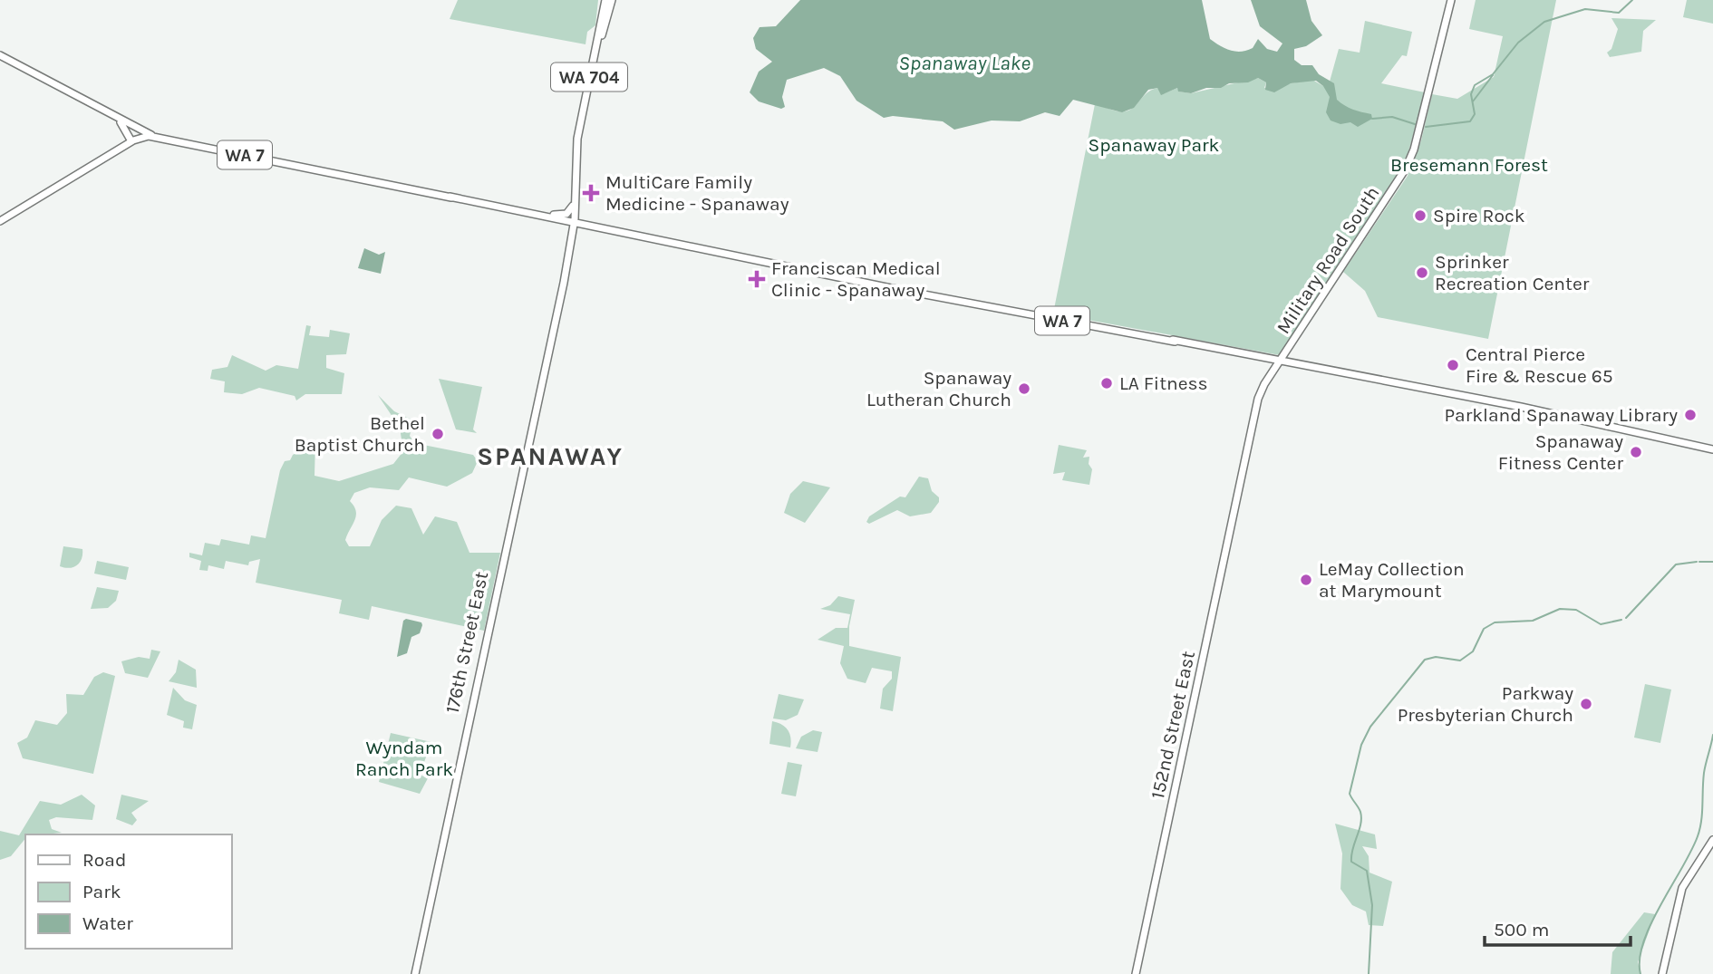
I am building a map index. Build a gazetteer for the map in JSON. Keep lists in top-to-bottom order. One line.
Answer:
{"streets":{"main road":["WA 704","WA 7","Military Road South","176th Street East","152nd Street East"]},"crossings":[["WA 704","WA 7"],["WA 704","176th Street East"],["WA 7","Military Road South"],["WA 7","176th Street East"],["Military Road South","152nd Street East"]],"districts":["SPANAWAY"],"water":["Spanaway Lake"],"parks":["Spanaway Park","Bresemann Forest","Wyndam Ranch Park"],"places":{"health":["MultiCare Family Medicine - Spanaway","Franciscan Medical Clinic - Spanaway"],"other":["Spire Rock","Sprinker Recreation Center","Central Pierce Fire & Rescue 65","LA Fitness","Spanaway Lutheran Church","Parkland Spanaway Library","Bethel Baptist Church","Spanaway Fitness Center","LeMay Collection at Marymount","Parkway Presbyterian Church"]},"legend":["Road","Park","Water"],"scale_bar":"500 m"}
